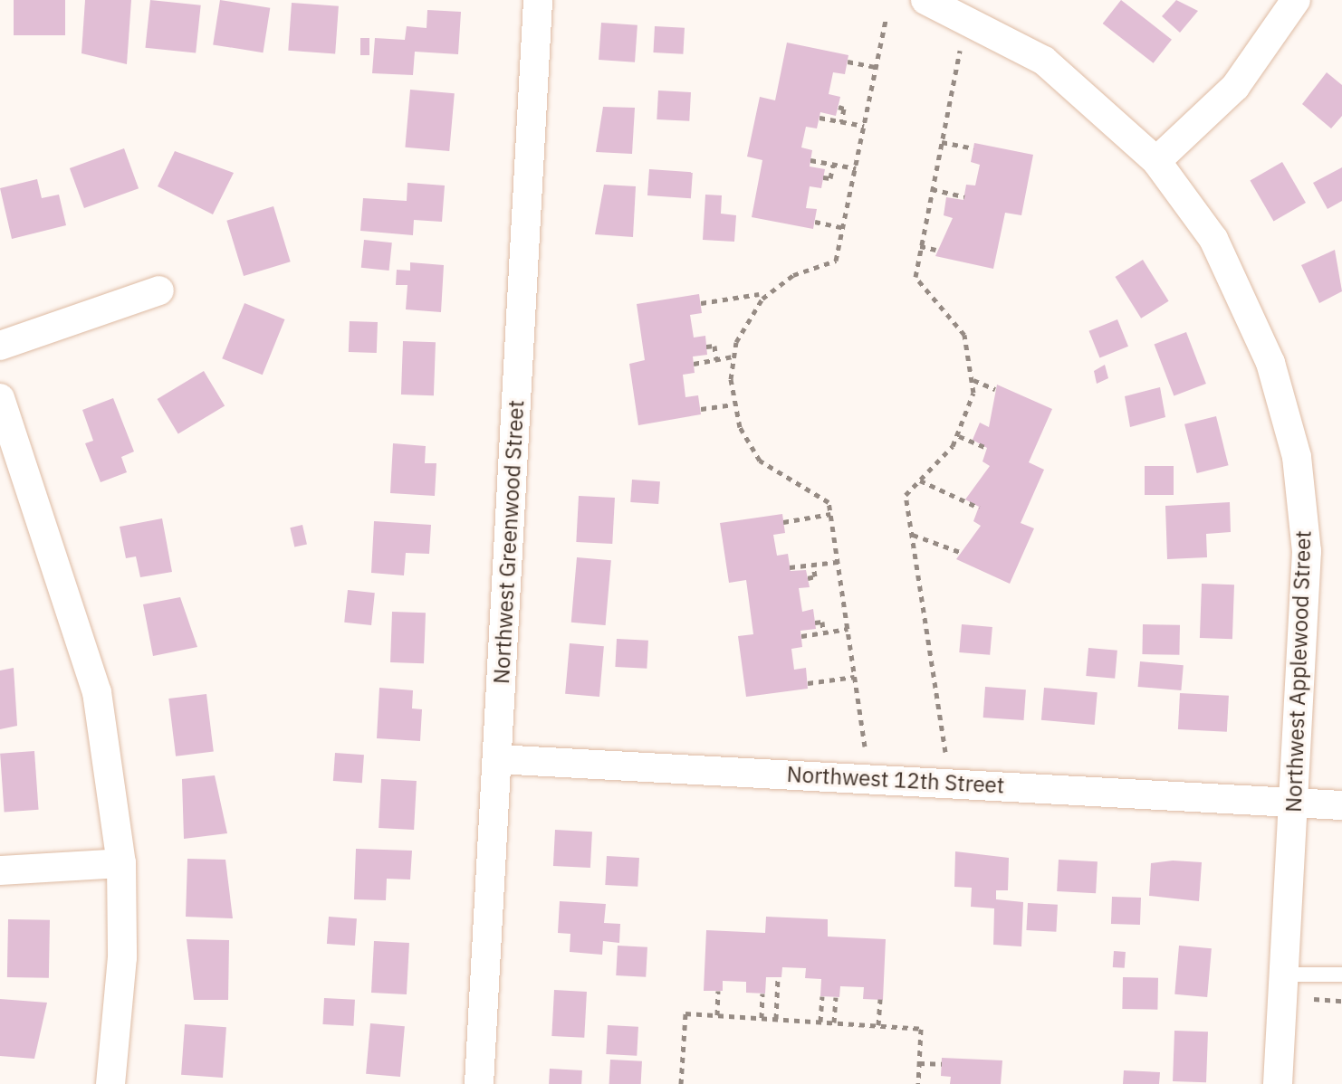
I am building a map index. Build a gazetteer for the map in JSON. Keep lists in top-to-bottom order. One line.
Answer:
{"streets":{"street":["Northwest Greenwood Street","Northwest Applewood Street","Northwest 12th Street"]},"crossings":[["Northwest Greenwood Street","Northwest 12th Street"],["Northwest Applewood Street","Northwest 12th Street"]]}
